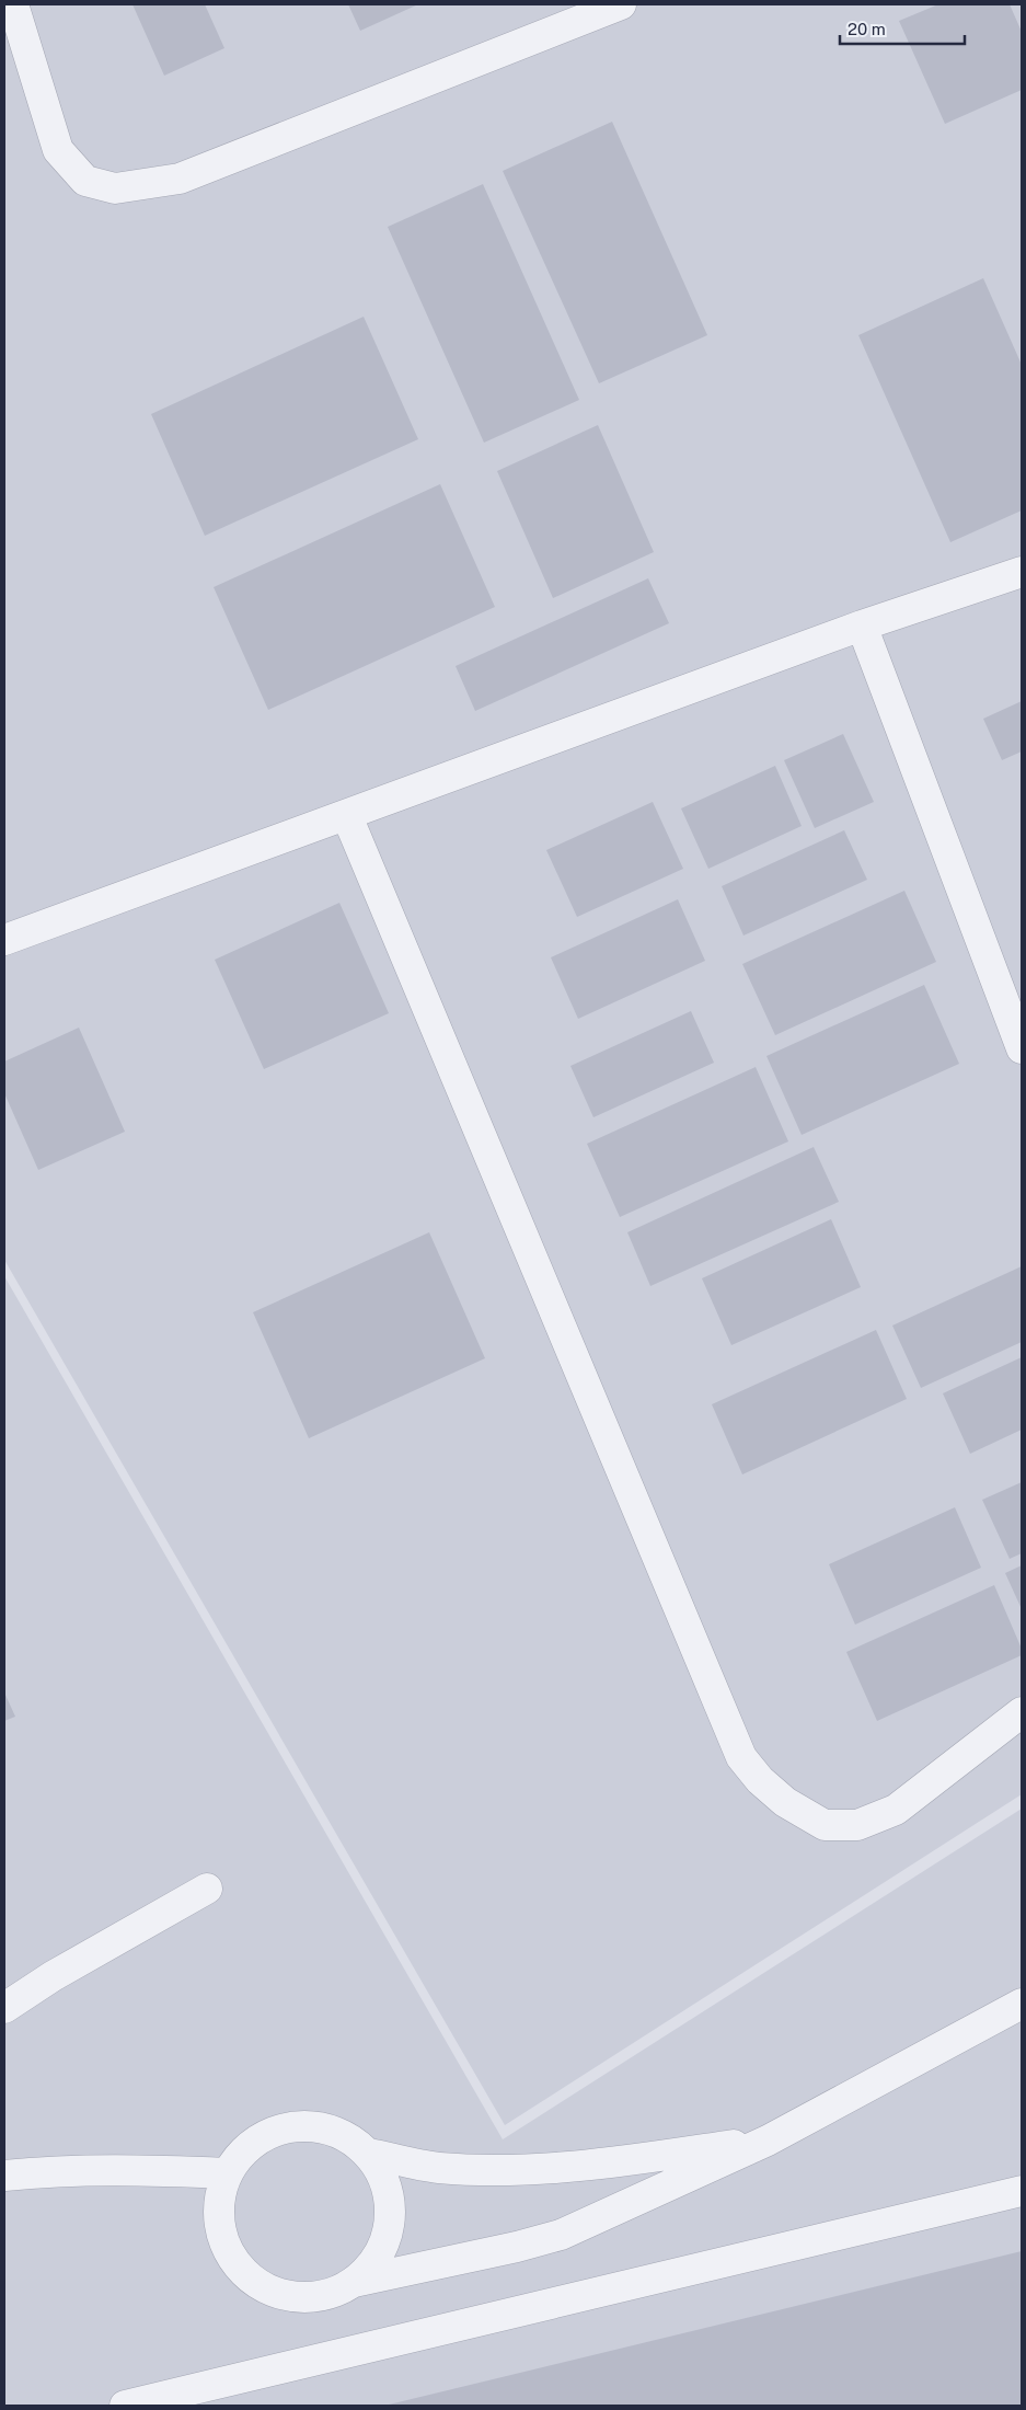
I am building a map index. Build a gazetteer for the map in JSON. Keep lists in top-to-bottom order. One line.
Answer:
{"scale_bar":"20 m"}
